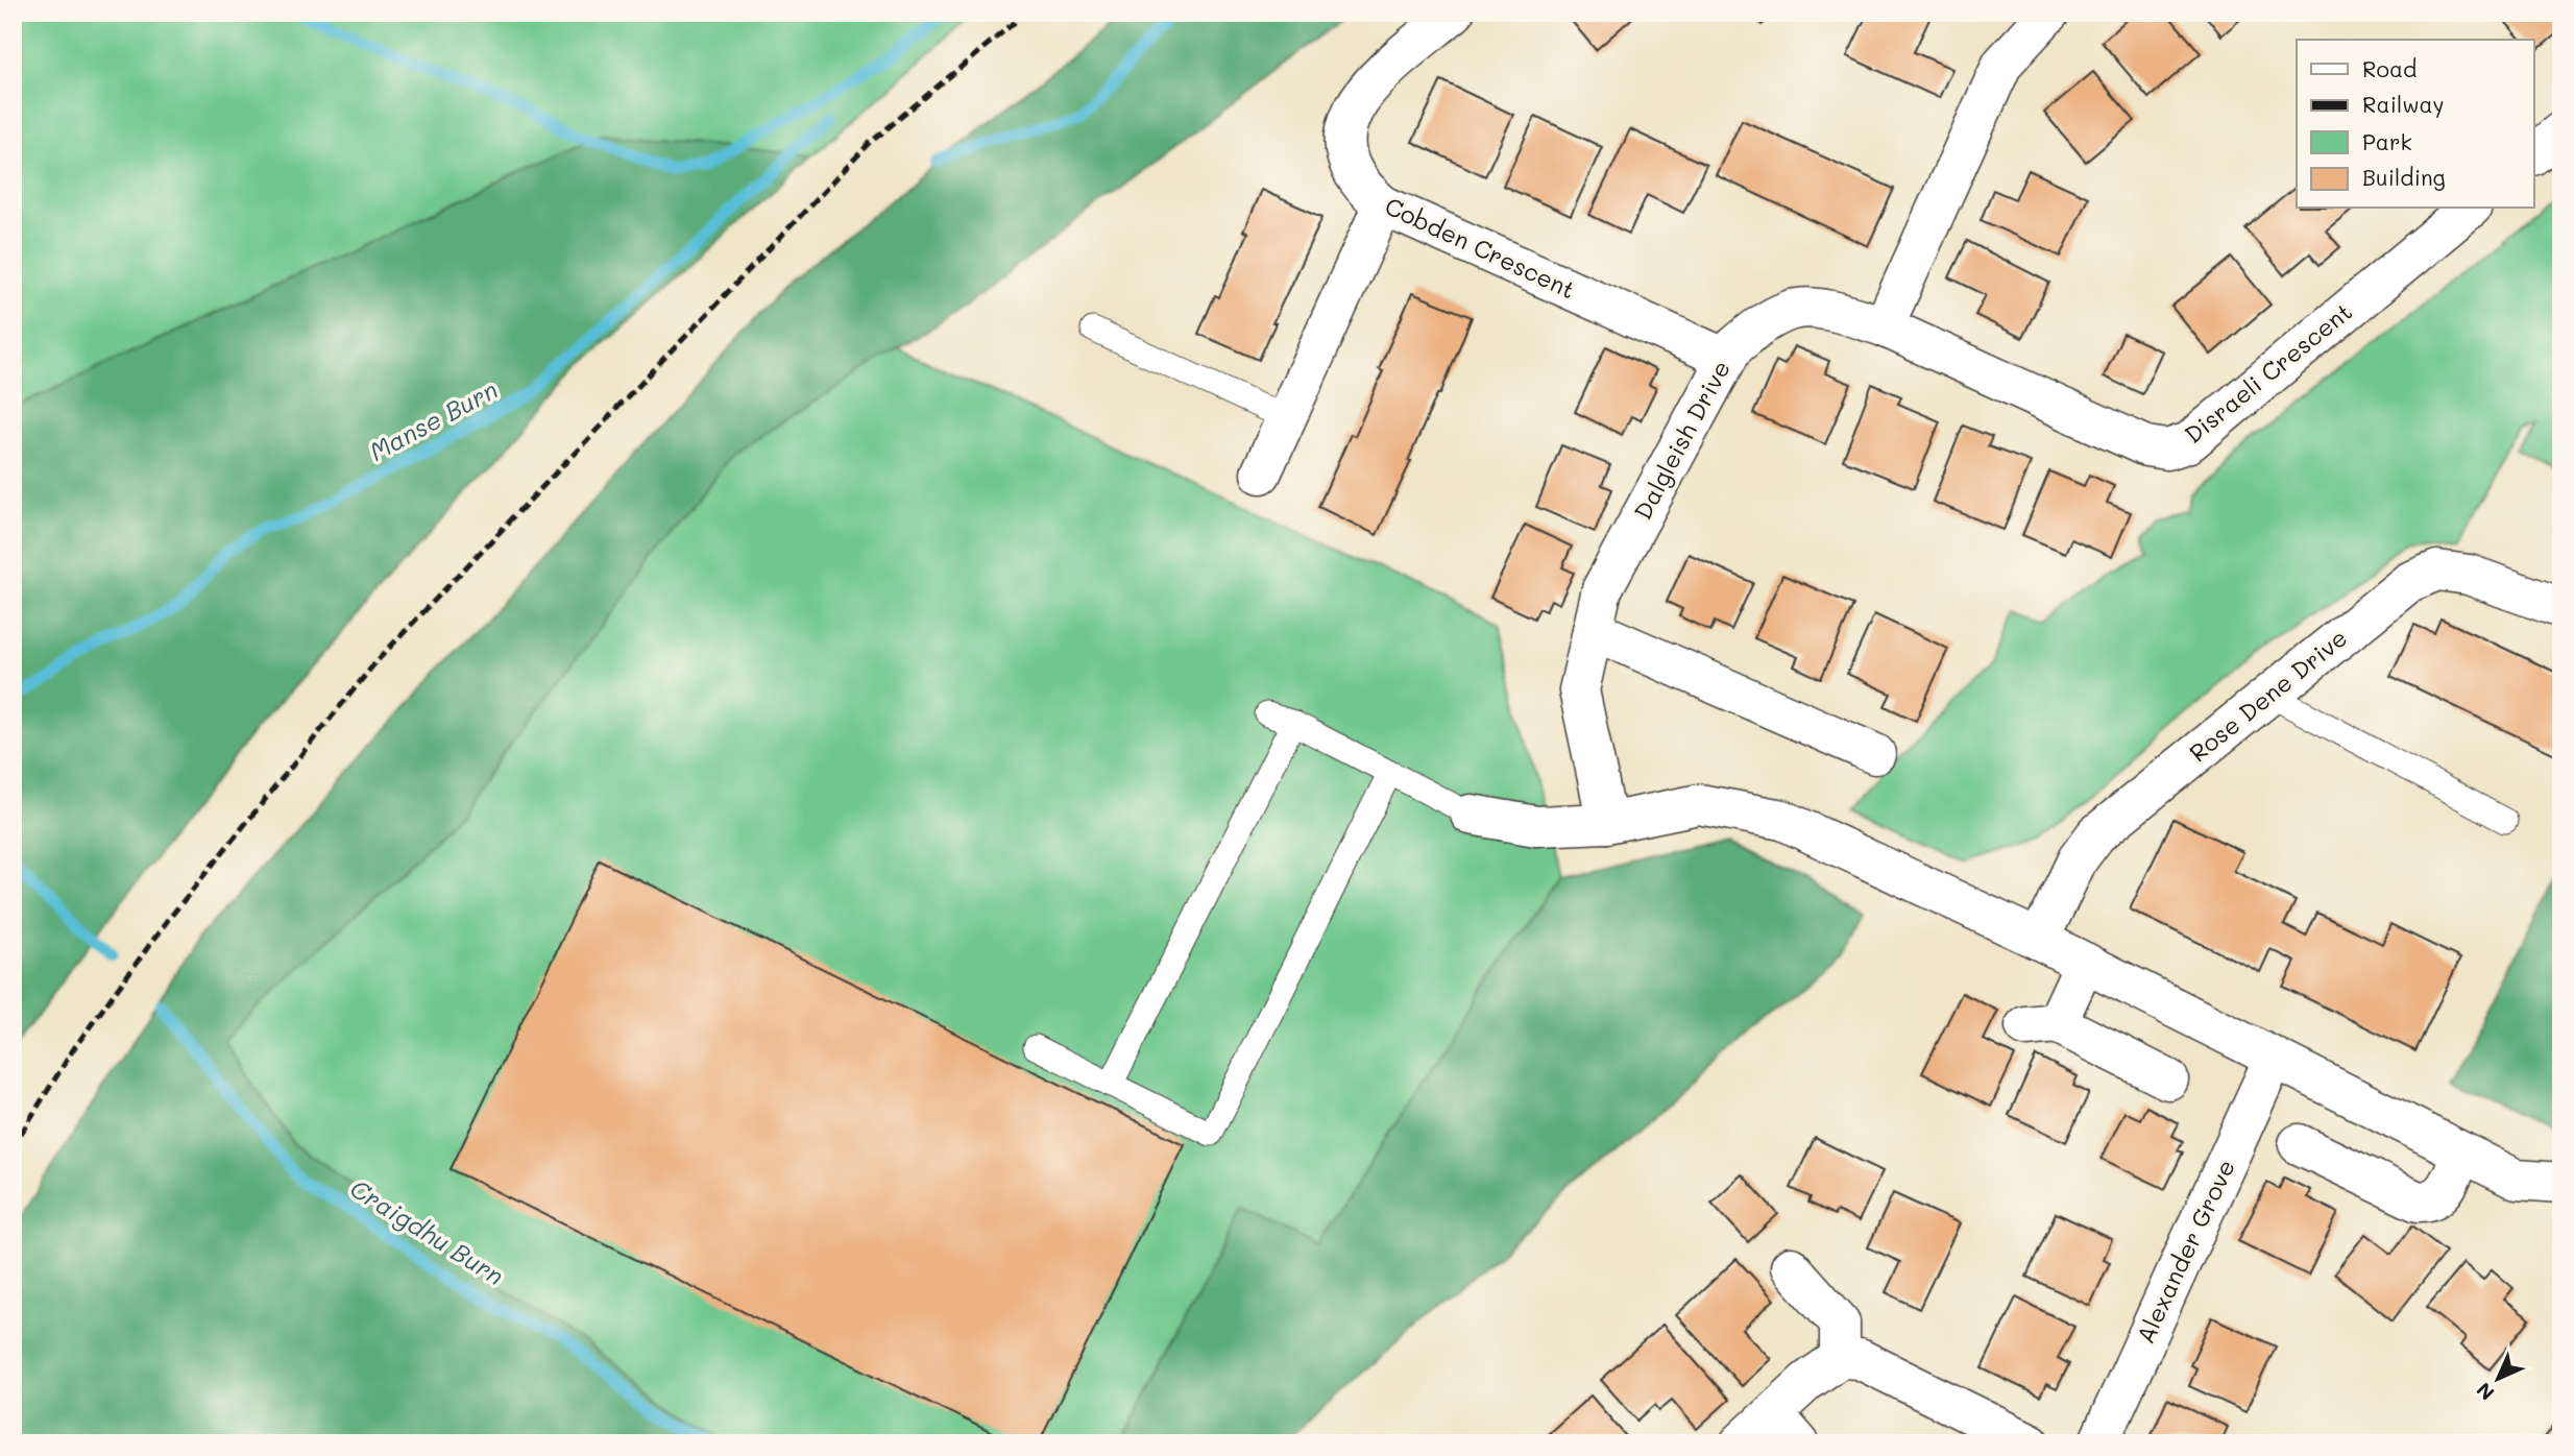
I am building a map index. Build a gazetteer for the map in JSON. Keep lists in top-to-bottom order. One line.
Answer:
{"streets":{"street":["Cobden Crescent","Disraeli Crescent","Dalgleish Drive","Rose Dene Drive","Alexander Grove"]},"crossings":[["Cobden Crescent","Dalgleish Drive"],["Disraeli Crescent","Dalgleish Drive"]],"water":["Manse Burn","Craigdhu Burn"],"legend":["Road","Railway","Park","Building"],"north":"bottom left"}
